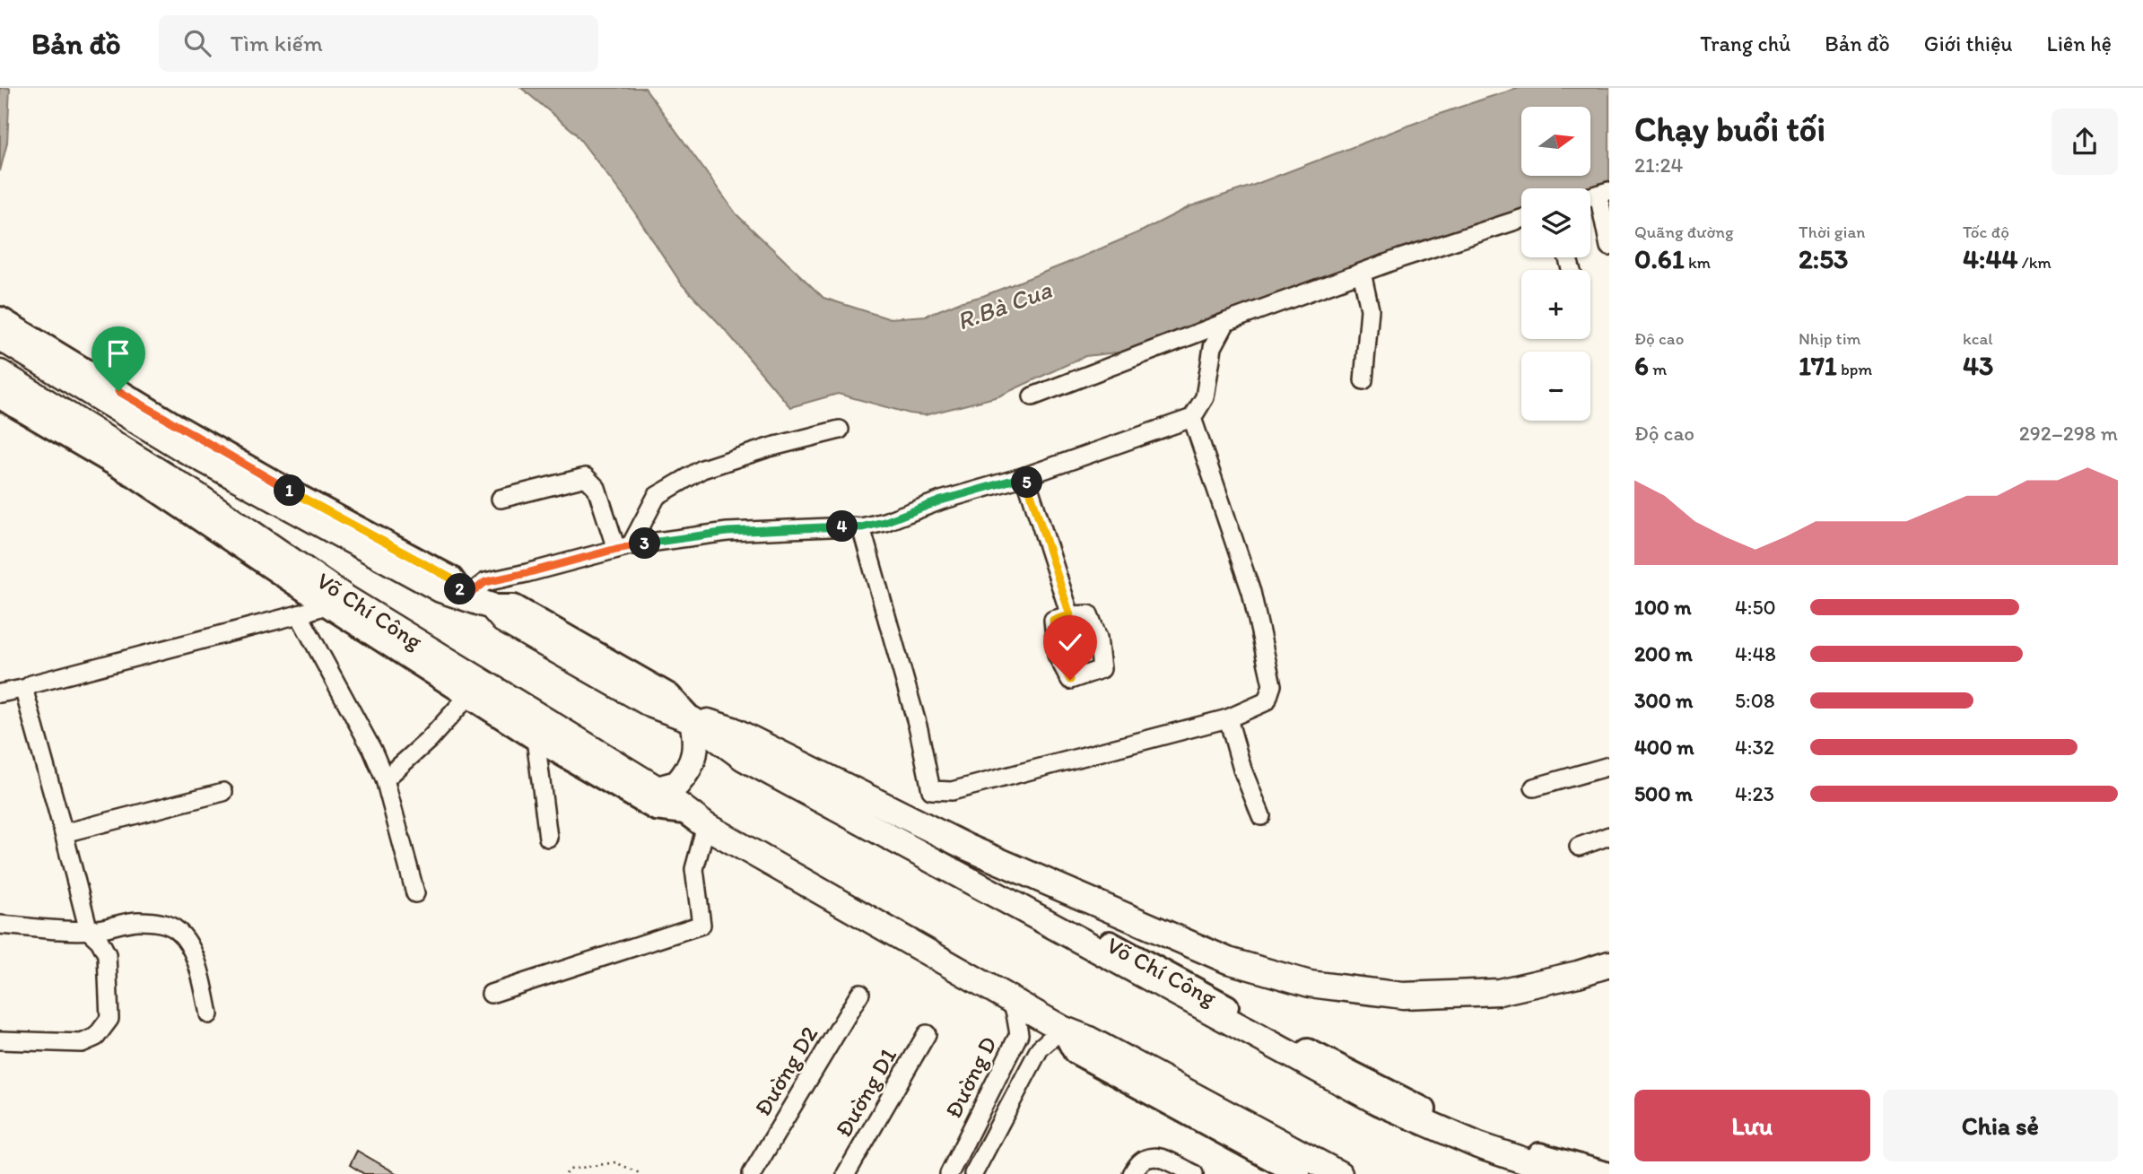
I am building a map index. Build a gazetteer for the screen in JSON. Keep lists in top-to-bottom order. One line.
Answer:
{"streets":{"highway":["Võ Chí Công"],"street":["Đường D2","Đường D","Đường D1"]},"crossings":[["Võ Chí Công","Đường D"]],"water":["R.Bà Cua"],"north":"right","page":{"header":"Bản đồ","search":"Tìm kiếm","nav":["Trang chủ","Bản đồ","Giới thiệu","Liên hệ"],"heading":["Chạy buổi tối","21:24"],"map_buttons":["+","−"],"stats":[["Quãng đường","0.61 km"],["Thời gian","2:53"],["Tốc độ","4:44 /km"],["Độ cao","6 m"],["Nhịp tim","171 bpm"],["kcal","43"]],"chart":["Độ cao","292–298 m"],"pins":["5","1","4","3","2"],"list":[{"name":"100 m","note":"4:50"},{"name":"200 m","note":"4:48"},{"name":"300 m","note":"5:08"},{"name":"400 m","note":"4:32"},{"name":"500 m","note":"4:23"}],"buttons":["Lưu","Chia sẻ"]}}
